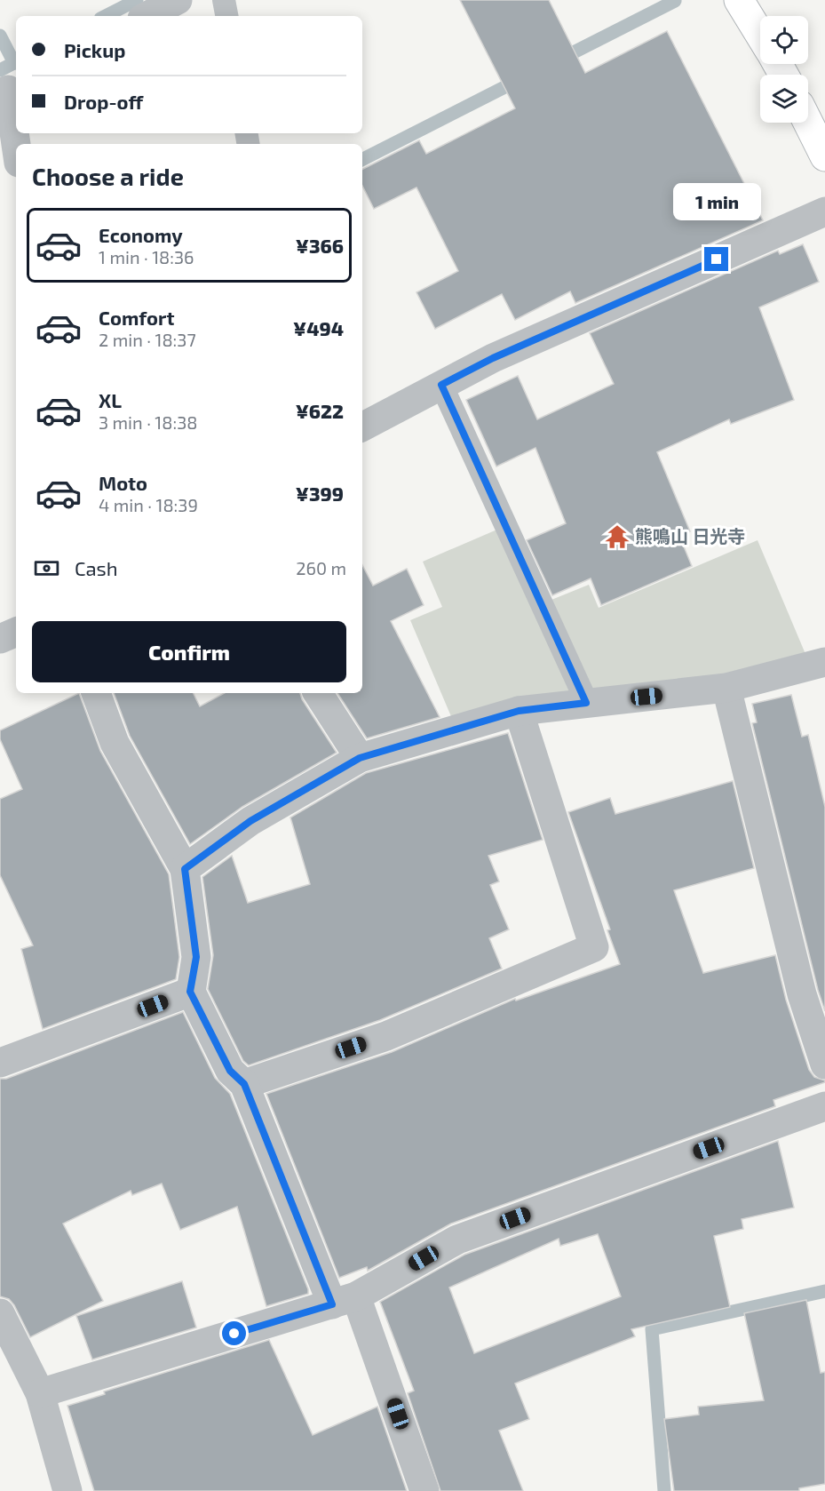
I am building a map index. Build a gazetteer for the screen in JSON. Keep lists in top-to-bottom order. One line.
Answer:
{"places":{"temple":["熊鳴山 日光寺"]},"page":{"banner":["Pickup","Drop-off"],"heading":"Choose a ride","bubble":"1 min","list":[{"name":"Economy","note":"1 min · 18:36","value":"¥366"},{"name":"Comfort","note":"2 min · 18:37","value":"¥494"},{"name":"XL","note":"3 min · 18:38","value":"¥622"},{"name":"Moto","note":"4 min · 18:39","value":"¥399"}],"pay":["Cash","260 m"],"buttons":"Confirm"}}
